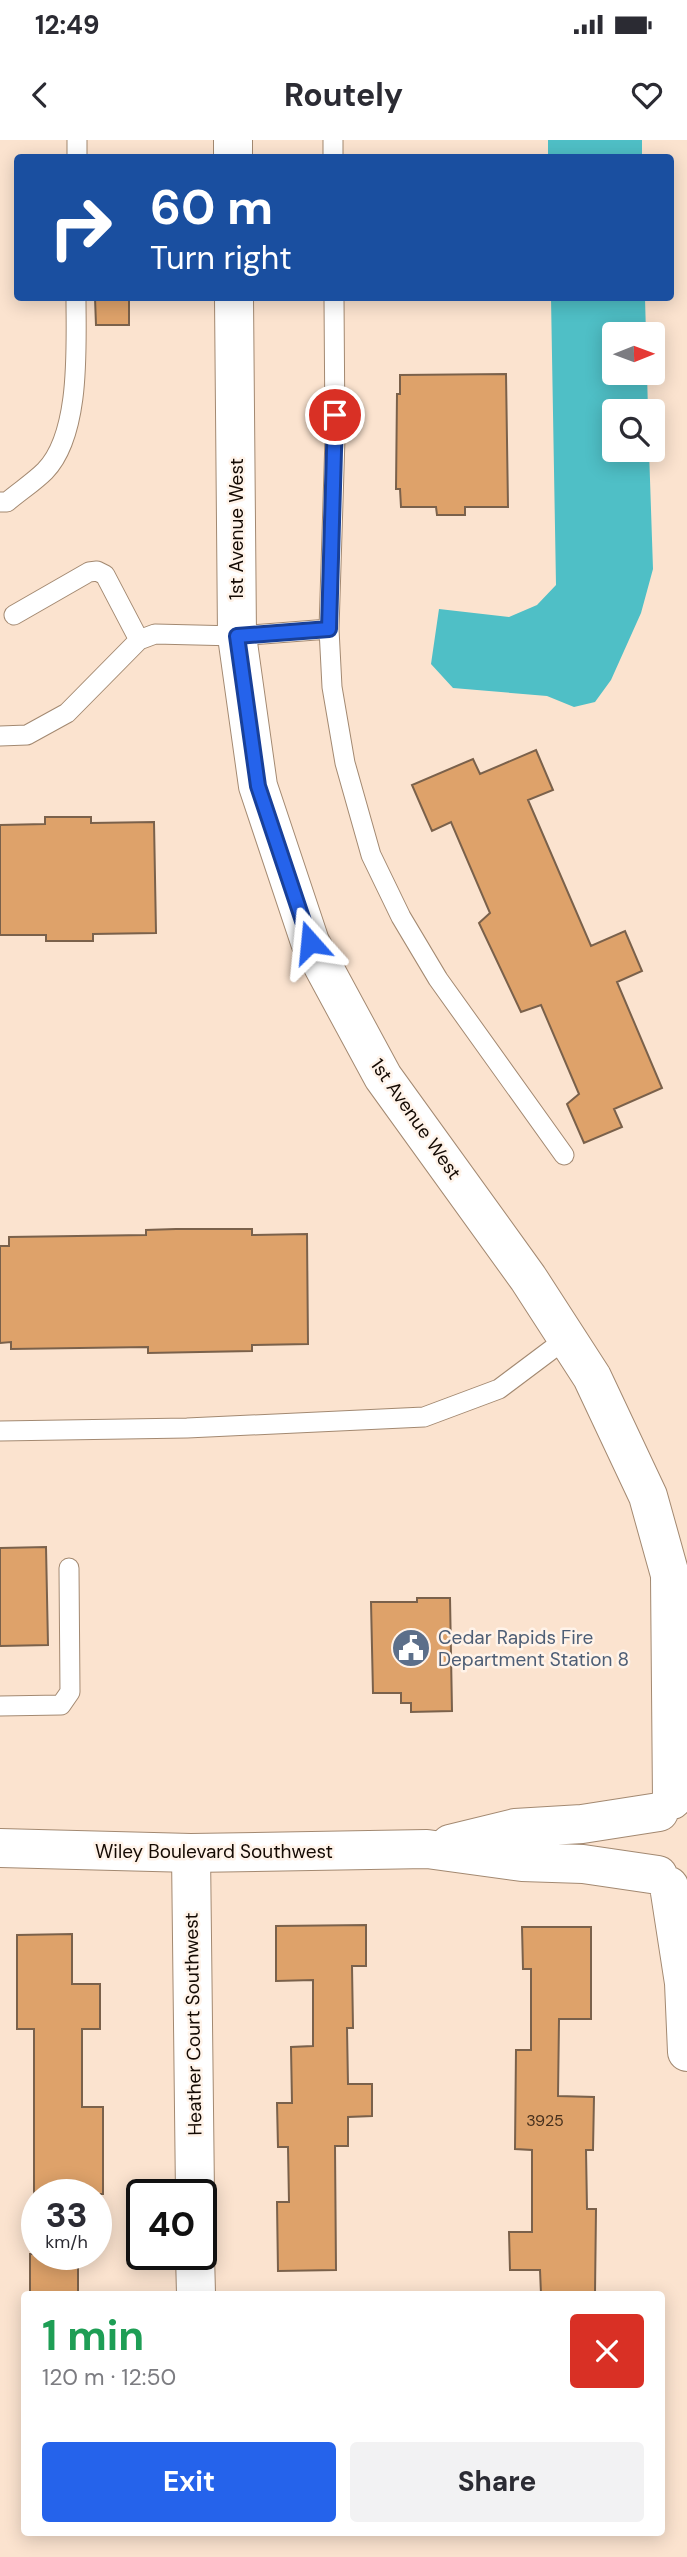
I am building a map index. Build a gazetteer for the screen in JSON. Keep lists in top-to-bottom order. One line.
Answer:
{"streets":{"street":["1st Avenue West","Wiley Boulevard Southwest","Heather Court Southwest"]},"crossings":[["1st Avenue West","Wiley Boulevard Southwest"],["Wiley Boulevard Southwest","Heather Court Southwest"]],"places":{"public building":["Cedar Rapids Fire Department Station 8"]},"house_numbers":["3925"],"north":"right","page":{"status":"12:49","header":"Routely","turn":["60 m","Turn right"],"speed":"33 km/h","limit":"40","heading":["1 min","120 m · 12:50"],"buttons":["Exit","Share"]}}
